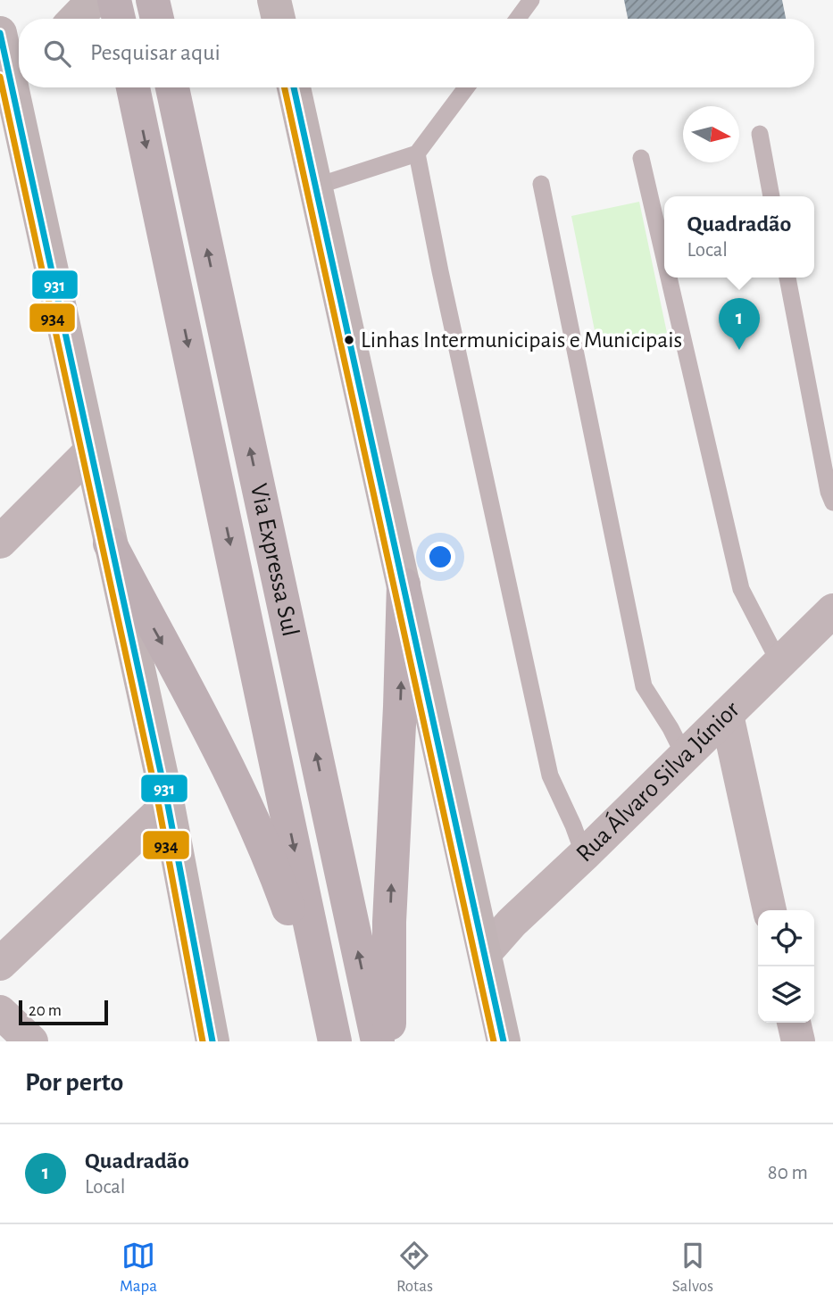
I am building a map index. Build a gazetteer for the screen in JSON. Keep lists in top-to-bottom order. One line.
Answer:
{"streets":{"highway":["Via Expressa Sul"],"street":["Rua Álvaro Silva Júnior"]},"places":["Linhas Intermunicipais e Municipais"],"lines":["transit line 931","transit line 934"],"scale_bar":"20 m","north":"right","page":{"search":"Pesquisar aqui","popup":["Quadradão","Local"],"pins":"1","scale":"20 m","heading":"Por perto","list":[{"mark":"1","name":"Quadradão","note":"Local","value":"80 m"}],"nav":["Mapa","Rotas","Salvos"]}}
